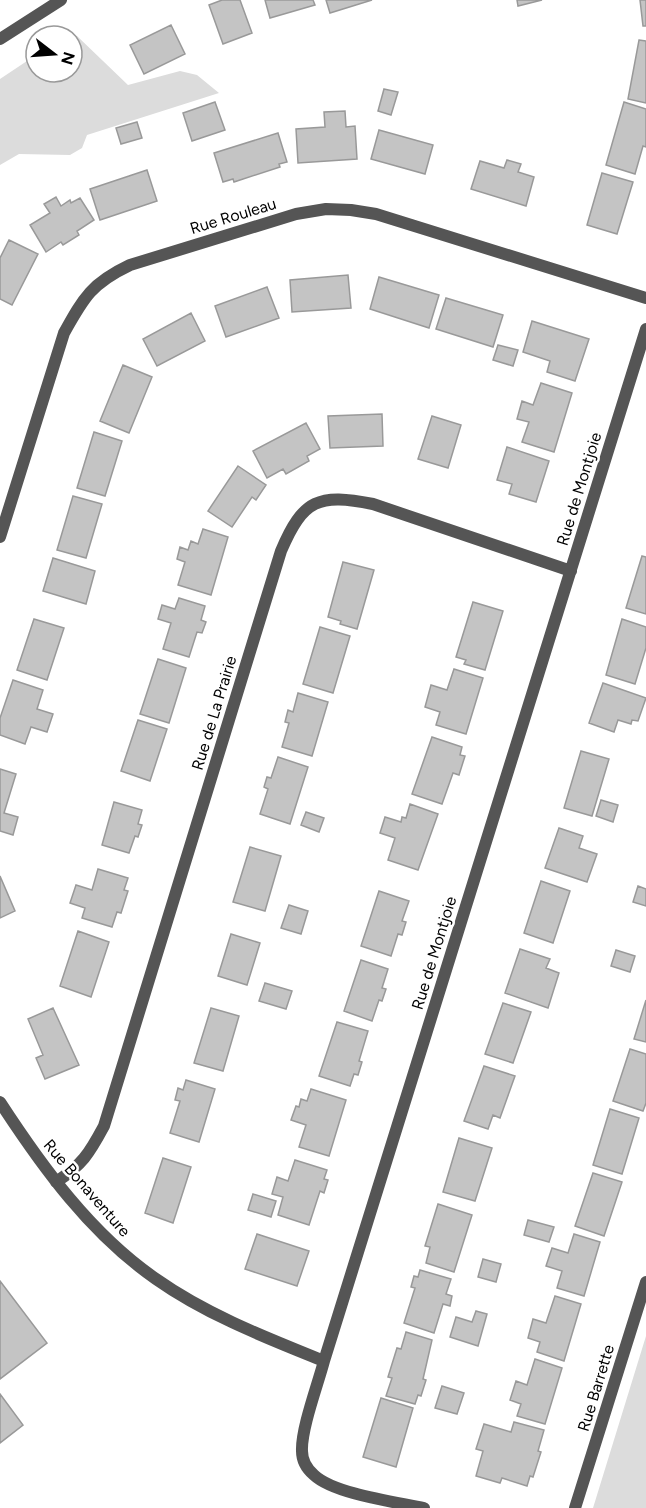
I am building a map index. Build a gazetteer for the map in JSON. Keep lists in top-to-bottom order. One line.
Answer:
{"streets":{"street":["Rue Rouleau","Rue de Montjoie","Rue de La Prairie","Rue Bonaventure","Rue Barrette"]},"crossings":[["Rue de Montjoie","Rue de La Prairie"],["Rue de Montjoie","Rue Bonaventure"],["Rue de La Prairie","Rue Bonaventure"]],"north":"right"}
